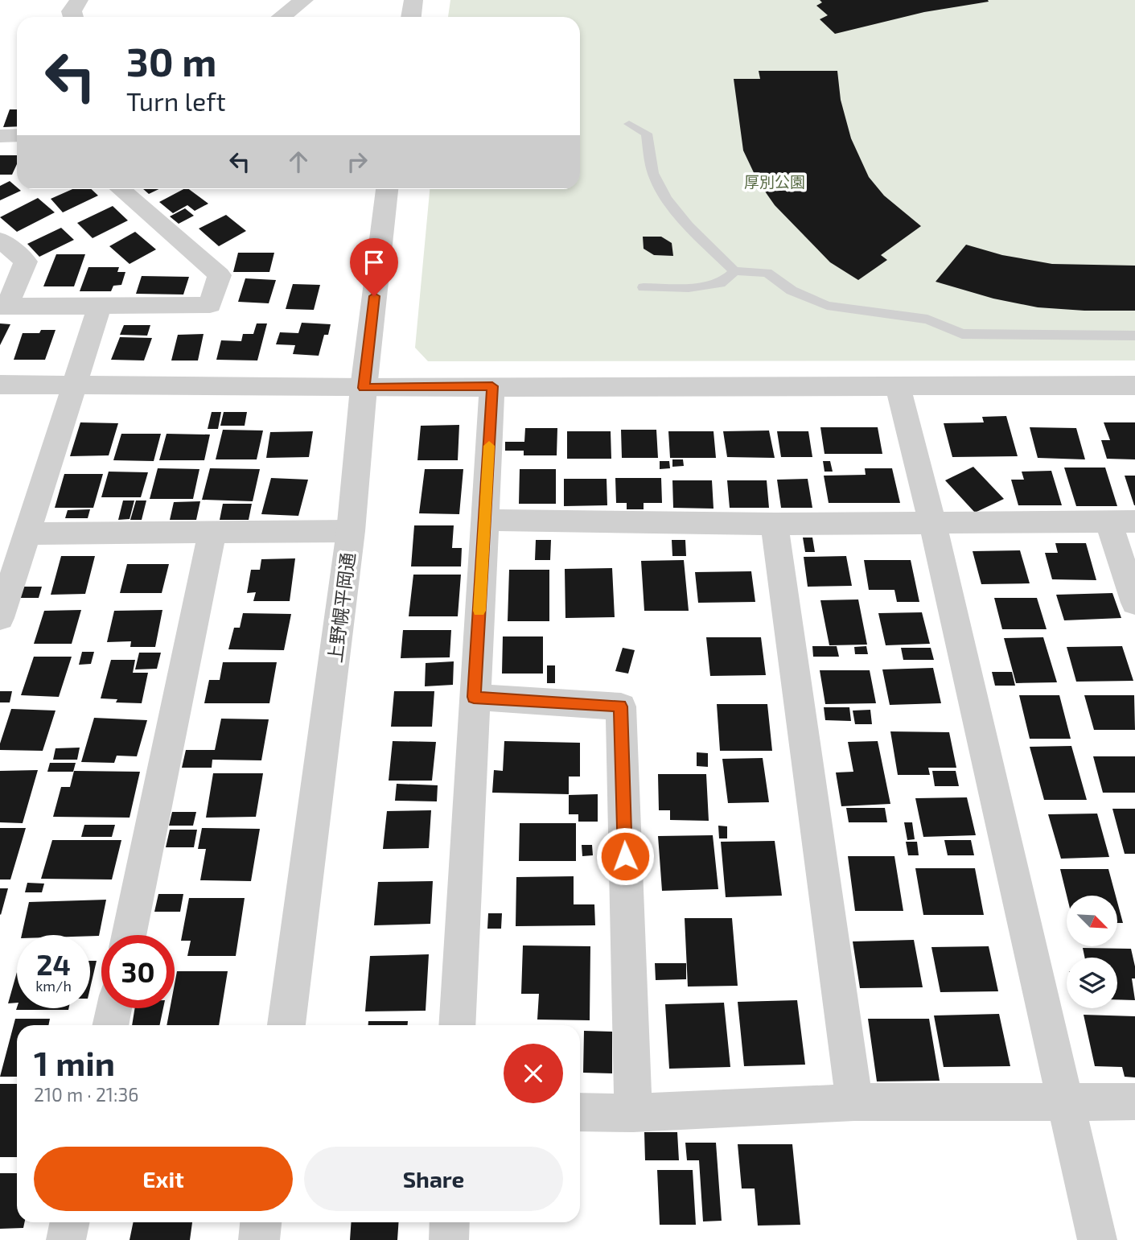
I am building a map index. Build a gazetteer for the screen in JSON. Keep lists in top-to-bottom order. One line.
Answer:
{"streets":{"street":["上野幌平岡通"]},"parks":["厚別公園"],"north":"bottom right","page":{"turn":["30 m","Turn left"],"speed":"24 km/h","limit":"30","heading":["1 min","210 m · 21:36"],"buttons":["Exit","Share"]}}
